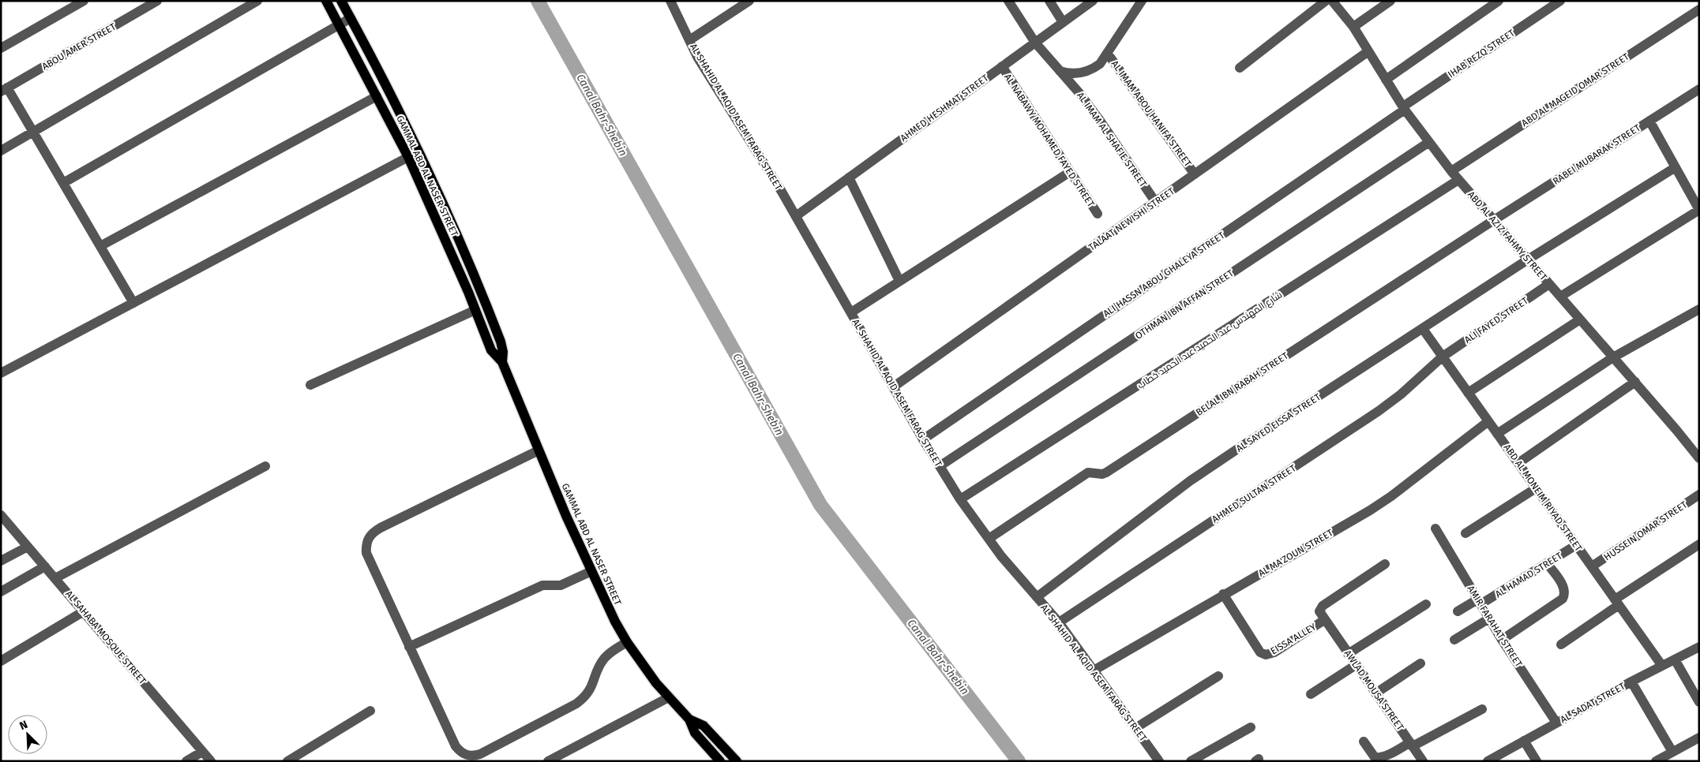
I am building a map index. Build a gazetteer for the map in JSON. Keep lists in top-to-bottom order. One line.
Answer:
{"streets":{"main road":["GAMMAL ABD AL NASER STREET"],"street":["ABOU AMER STREET","IHAB REZQ STREET","ABD AL MAGEID OMAR STREET","AHMED HESHMAT STREET","AL IMAM ABOU HANIFA STREET","AL SHAHID AL AQID ASEM FARAG STREET","AL IMAM AL SHAFIE STREET","AL NABAWY MOHAMED FAYED STREET","RABEI MUBARAK STREET","TALAAT NEWISHI STREET","ABD AL AZIZ FAHMY STREET","ALI HASSN ABOU GHALEYA STREET","OTHMAN IBN AFFAN STREET","ALI FAYED STREET","شارع المهندس عبد الحميد عبد الحميد خطاب","BELAL IBN RABAH STREET","AL SAYED EISSA STREET","AHMED SULTAN STREET","ABD AL MONEIM RIYAD STREET","HUSSEIN OMAR STREET","AL MA'ZOUN STREET","AL HAMAD STREET","AMIR FARAHAT STREET","AL SAHABA MOSQUE STREET","EISSA ALLEY","AWLAD MOUSA STREET","AL SADAT STREET"]},"crossings":[["IHAB REZQ STREET","ABD AL AZIZ FAHMY STREET"],["IHAB REZQ STREET","ALI HASSN ABOU GHALEYA STREET"],["ABD AL MAGEID OMAR STREET","ABD AL AZIZ FAHMY STREET"],["AHMED HESHMAT STREET","AL SHAHID AL AQID ASEM FARAG STREET"],["AHMED HESHMAT STREET","AL IMAM AL SHAFIE STREET"],["AHMED HESHMAT STREET","AL NABAWY MOHAMED FAYED STREET"],["AL IMAM ABOU HANIFA STREET","TALAAT NEWISHI STREET"],["AL SHAHID AL AQID ASEM FARAG STREET","TALAAT NEWISHI STREET"],["AL SHAHID AL AQID ASEM FARAG STREET","ALI HASSN ABOU GHALEYA STREET"],["AL SHAHID AL AQID ASEM FARAG STREET","OTHMAN IBN AFFAN STREET"],["AL SHAHID AL AQID ASEM FARAG STREET","شارع المهندس عبد الحميد عبد الحميد خطاب"],["AL SHAHID AL AQID ASEM FARAG STREET","BELAL IBN RABAH STREET"],["AL SHAHID AL AQID ASEM FARAG STREET","AL SAYED EISSA STREET"],["AL SHAHID AL AQID ASEM FARAG STREET","AHMED SULTAN STREET"],["AL SHAHID AL AQID ASEM FARAG STREET","AL MA'ZOUN STREET"],["AL IMAM AL SHAFIE STREET","TALAAT NEWISHI STREET"],["RABEI MUBARAK STREET","ABD AL AZIZ FAHMY STREET"],["RABEI MUBARAK STREET","BELAL IBN RABAH STREET"],["TALAAT NEWISHI STREET","ABD AL AZIZ FAHMY STREET"],["ABD AL AZIZ FAHMY STREET","ALI HASSN ABOU GHALEYA STREET"],["ABD AL AZIZ FAHMY STREET","OTHMAN IBN AFFAN STREET"],["ABD AL AZIZ FAHMY STREET","ALI FAYED STREET"],["ABD AL AZIZ FAHMY STREET","شارع المهندس عبد الحميد عبد الحميد خطاب"],["ABD AL AZIZ FAHMY STREET","BELAL IBN RABAH STREET"],["ABD AL AZIZ FAHMY STREET","AL SAYED EISSA STREET"],["ALI FAYED STREET","AHMED SULTAN STREET"],["ALI FAYED STREET","ABD AL MONEIM RIYAD STREET"],["AL SAYED EISSA STREET","ABD AL MONEIM RIYAD STREET"],["AHMED SULTAN STREET","ABD AL MONEIM RIYAD STREET"],["ABD AL MONEIM RIYAD STREET","HUSSEIN OMAR STREET"],["ABD AL MONEIM RIYAD STREET","AL MA'ZOUN STREET"],["ABD AL MONEIM RIYAD STREET","AL HAMAD STREET"],["ABD AL MONEIM RIYAD STREET","AL SADAT STREET"],["AL MA'ZOUN STREET","EISSA ALLEY"],["AL HAMAD STREET","AMIR FARAHAT STREET"],["AMIR FARAHAT STREET","AL SADAT STREET"],["EISSA ALLEY","AWLAD MOUSA STREET"]],"water":["Canal Bahr-Shebin"],"north":"top left"}
